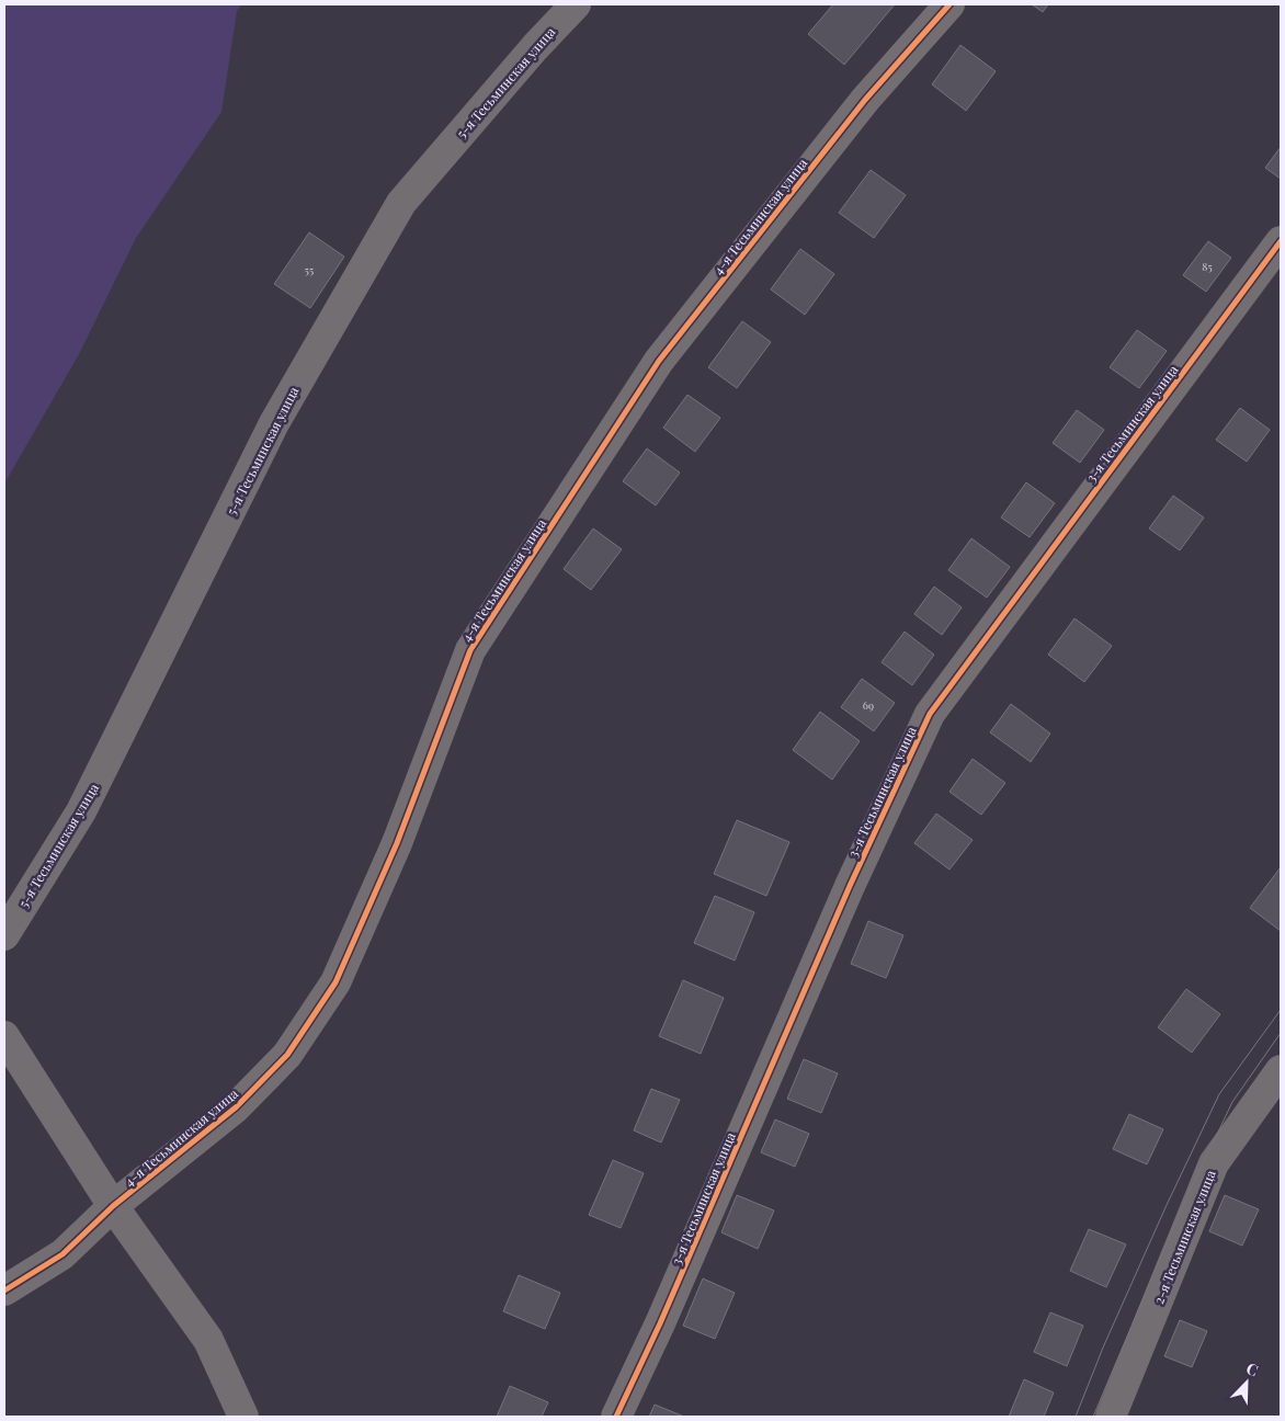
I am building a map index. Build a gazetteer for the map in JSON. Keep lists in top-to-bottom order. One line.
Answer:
{"streets":{"street":["5-я Тесьминская улица","4-я Тесьминская улица","3-я Тесьминская улица","2-я Тесьминская улица"]},"house_numbers":["85","55","69"],"north":"top right"}
